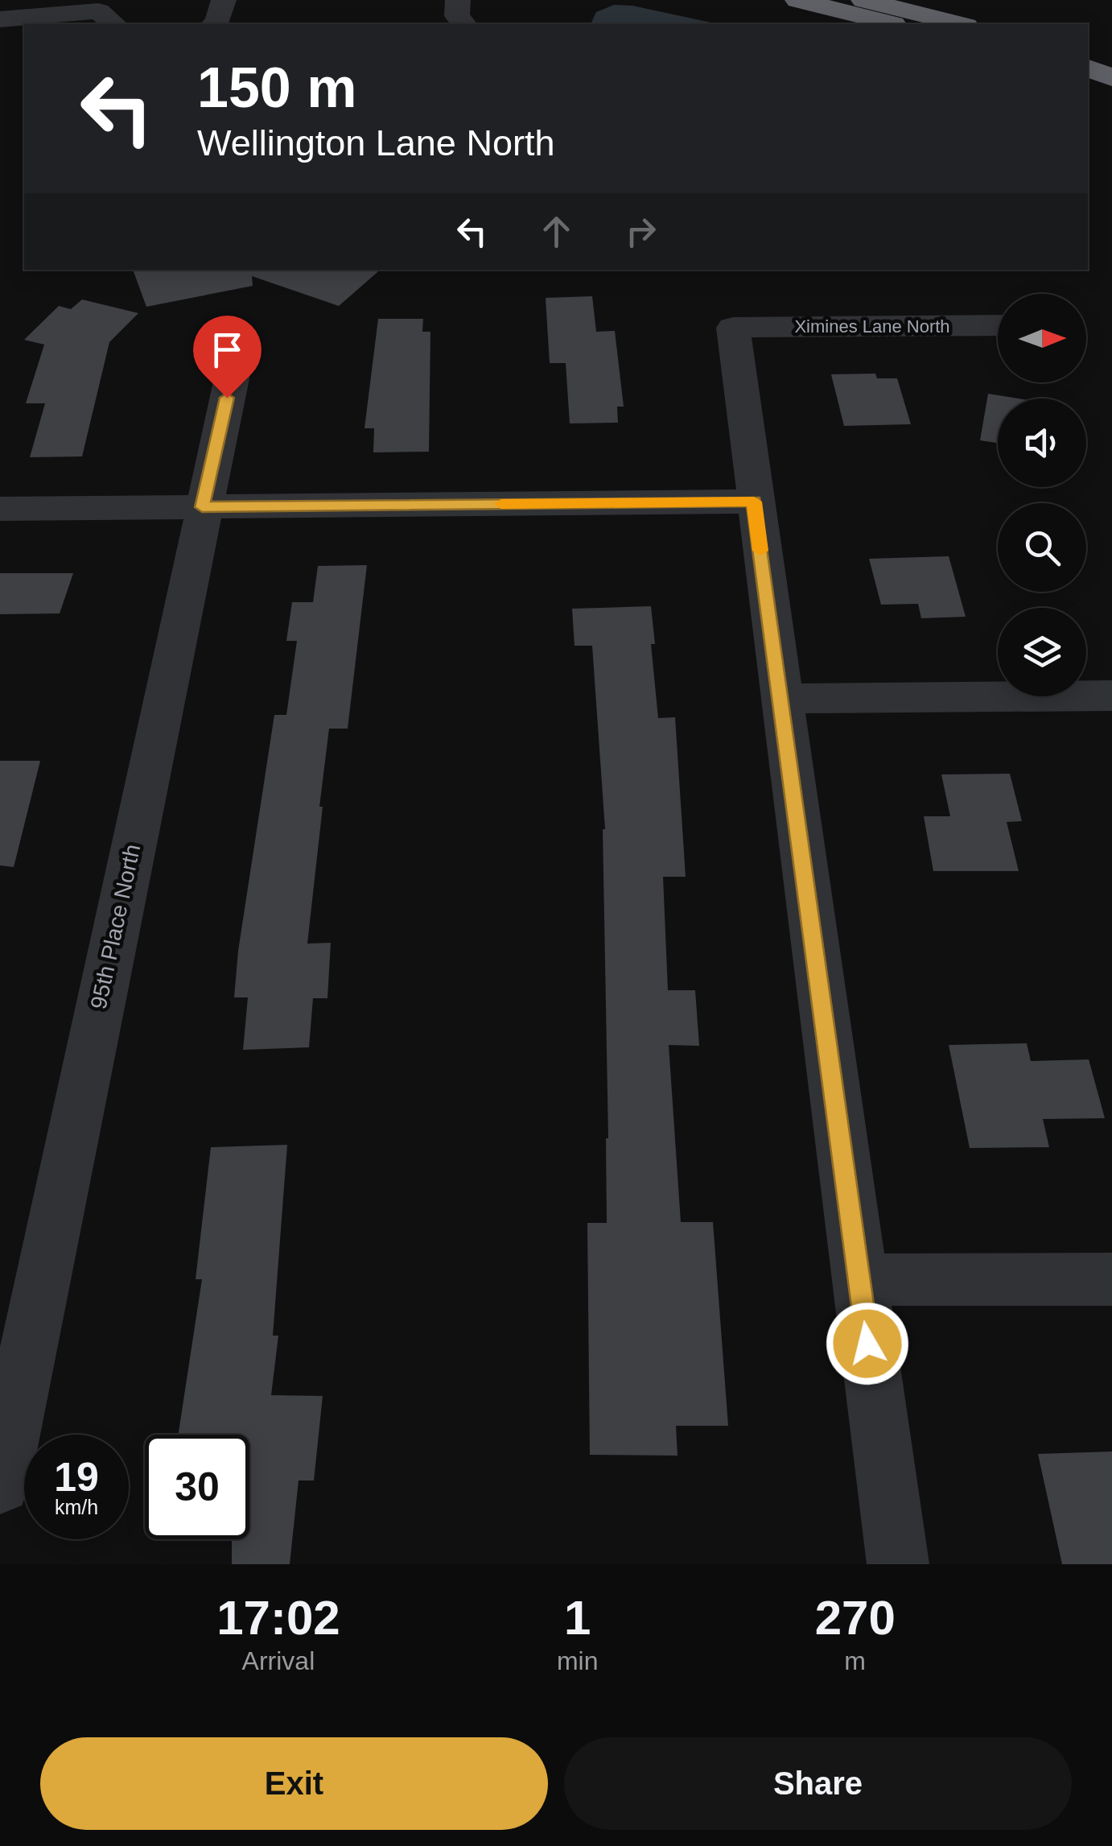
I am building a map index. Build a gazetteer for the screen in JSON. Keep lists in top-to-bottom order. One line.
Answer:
{"streets":{"street":["Ximines Lane North","95th Place North"]},"north":"right","page":{"turn":["150 m","Wellington Lane North"],"speed":"19 km/h","limit":"30","eta":["17:02","Arrival","1","min","270","m"],"buttons":["Exit","Share"]}}
